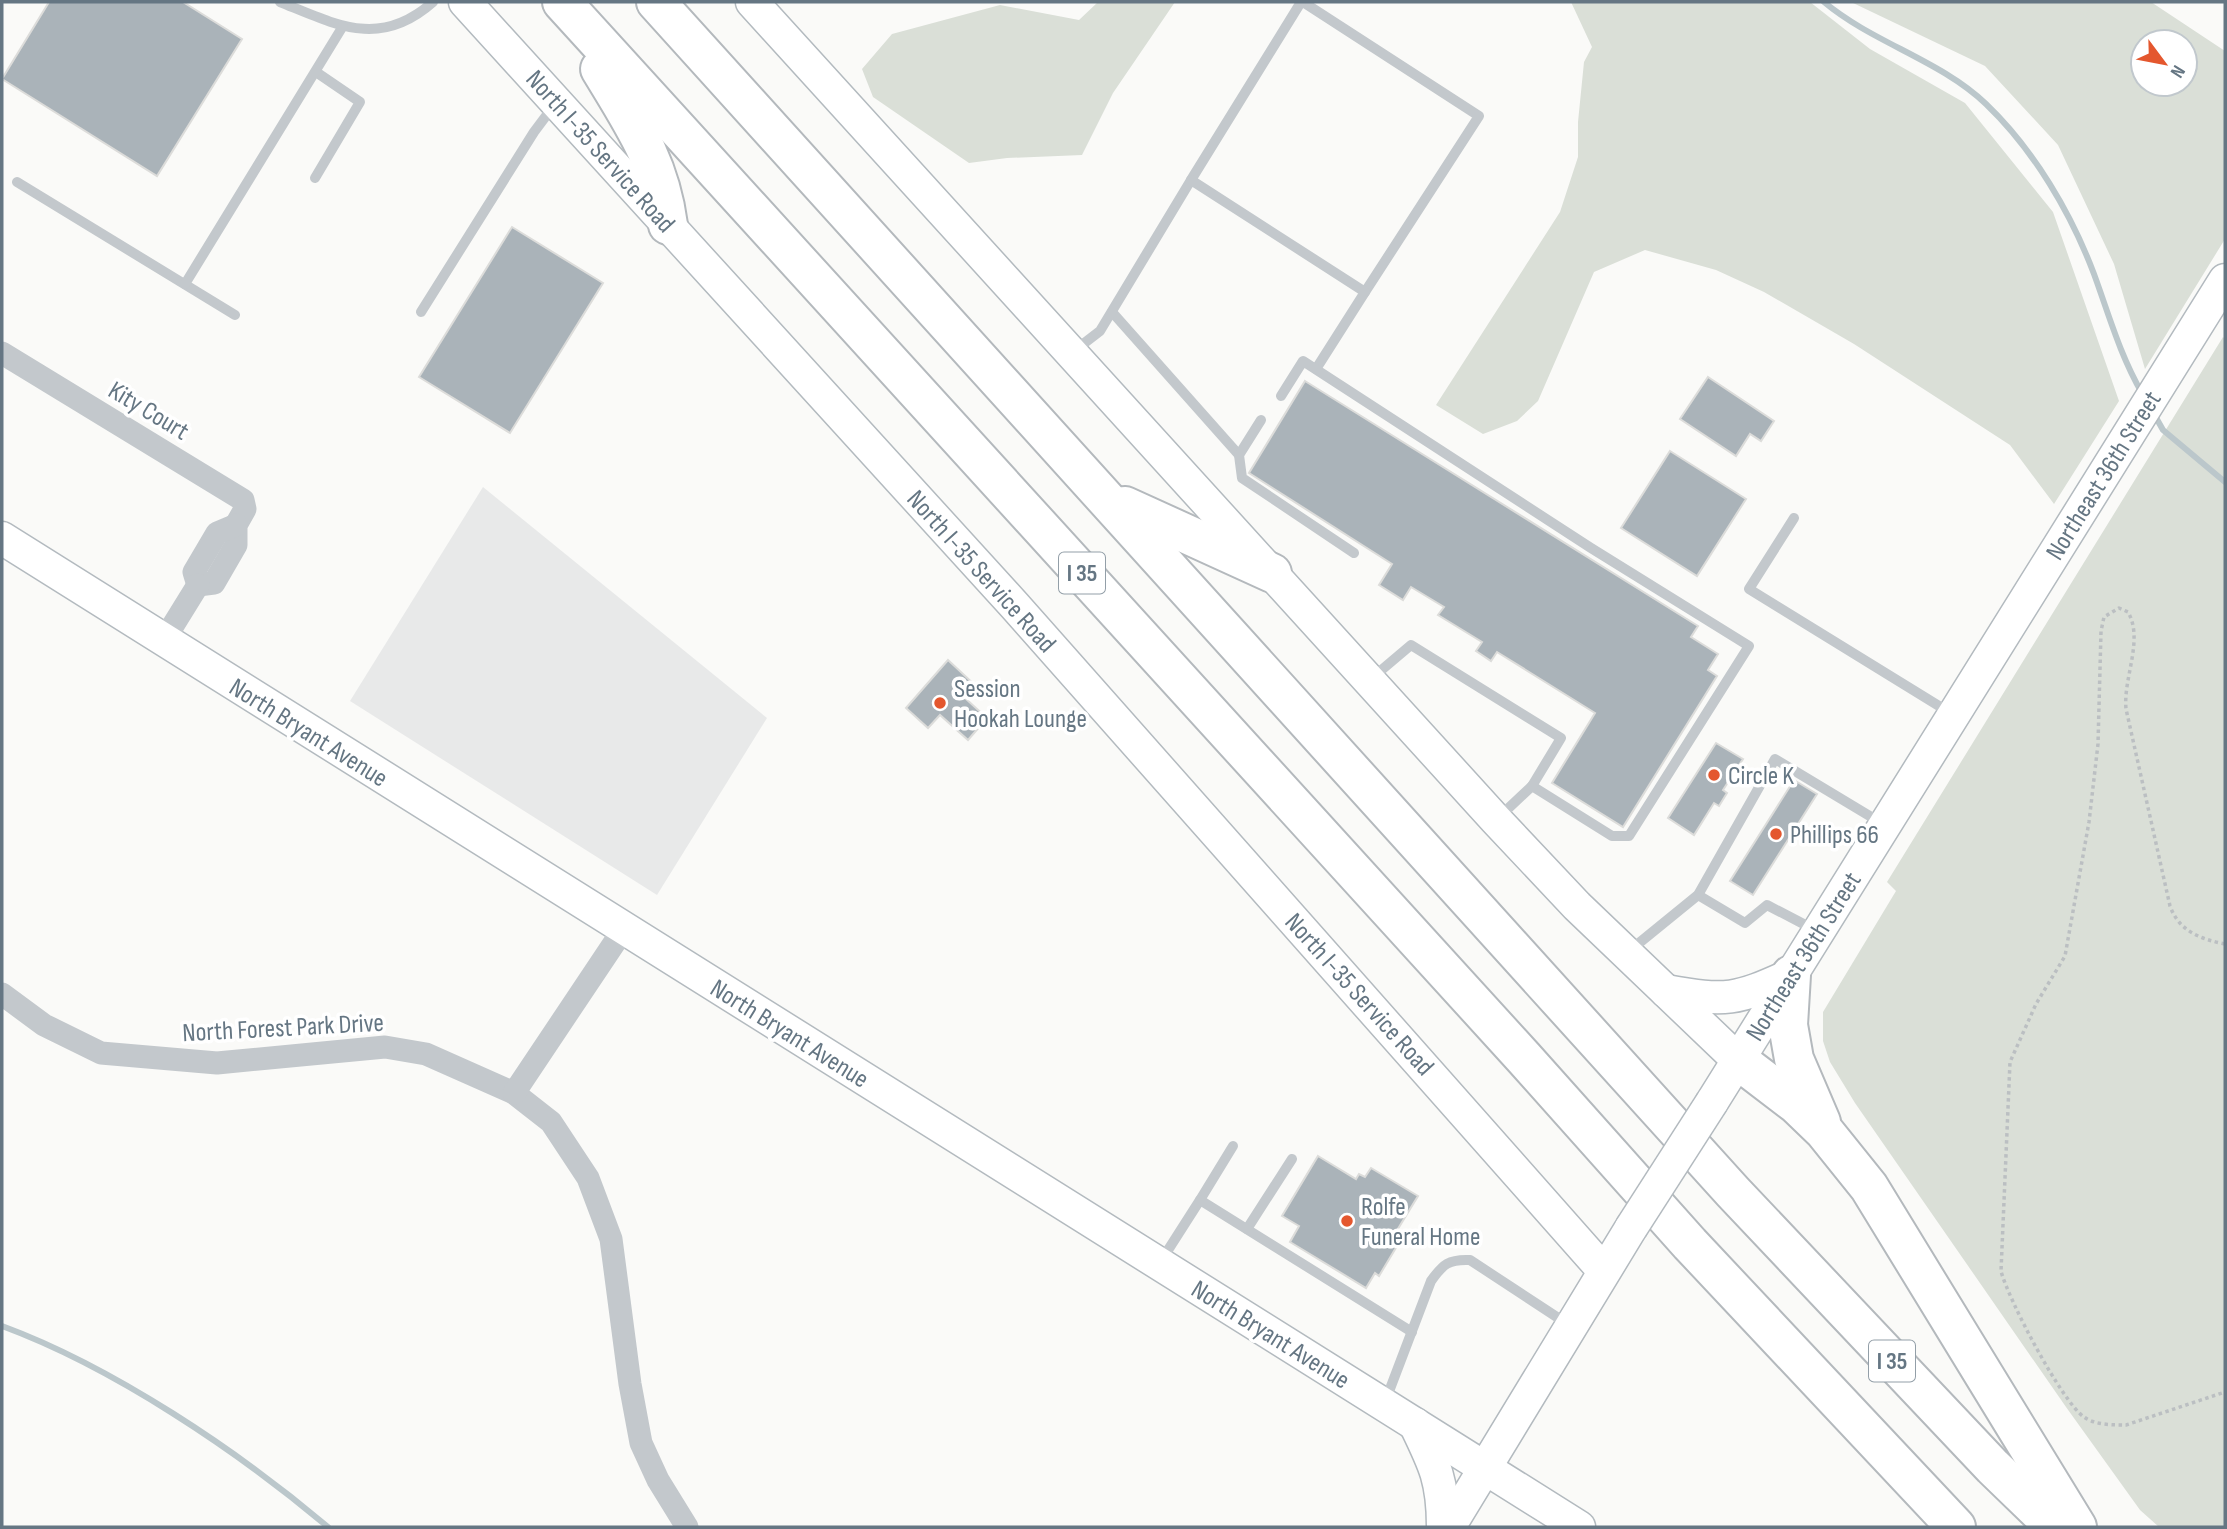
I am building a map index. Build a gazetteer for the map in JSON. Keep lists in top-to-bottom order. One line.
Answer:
{"streets":{"highway":["I 35"],"main road":["North I-35 Service Road","Northeast 36th Street","North Bryant Avenue"],"street":["Kity Court","North Forest Park Drive"]},"crossings":[["North I-35 Service Road","Northeast 36th Street"],["Kity Court","North Bryant Avenue"],["Northeast 36th Street","North Bryant Avenue"]],"places":["Session Hookah Lounge","Circle K","Phillips 66","Rolfe Funeral Home"],"north":"bottom right"}
